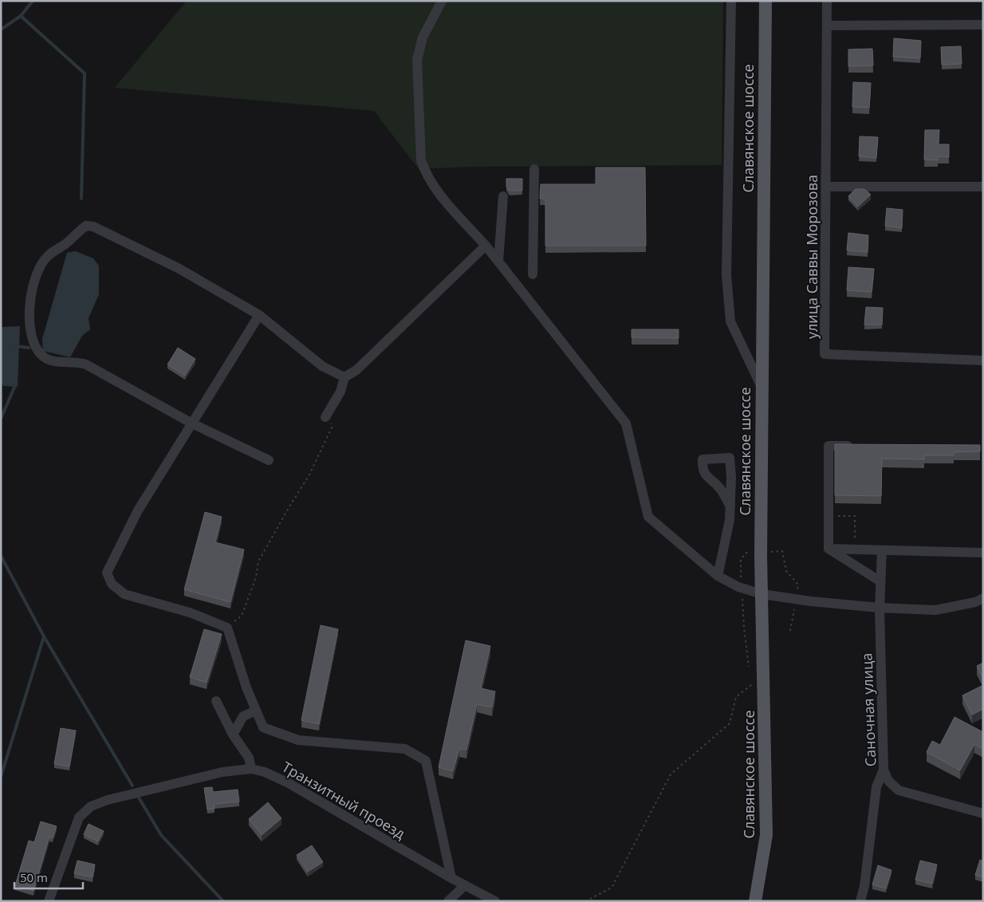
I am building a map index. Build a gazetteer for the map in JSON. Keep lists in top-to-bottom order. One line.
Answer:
{"streets":{"main road":["Славянское шоссе"],"street":["улица Саввы Морозова","Саночная улица","Транзитный проезд"]},"scale_bar":"50 m"}
